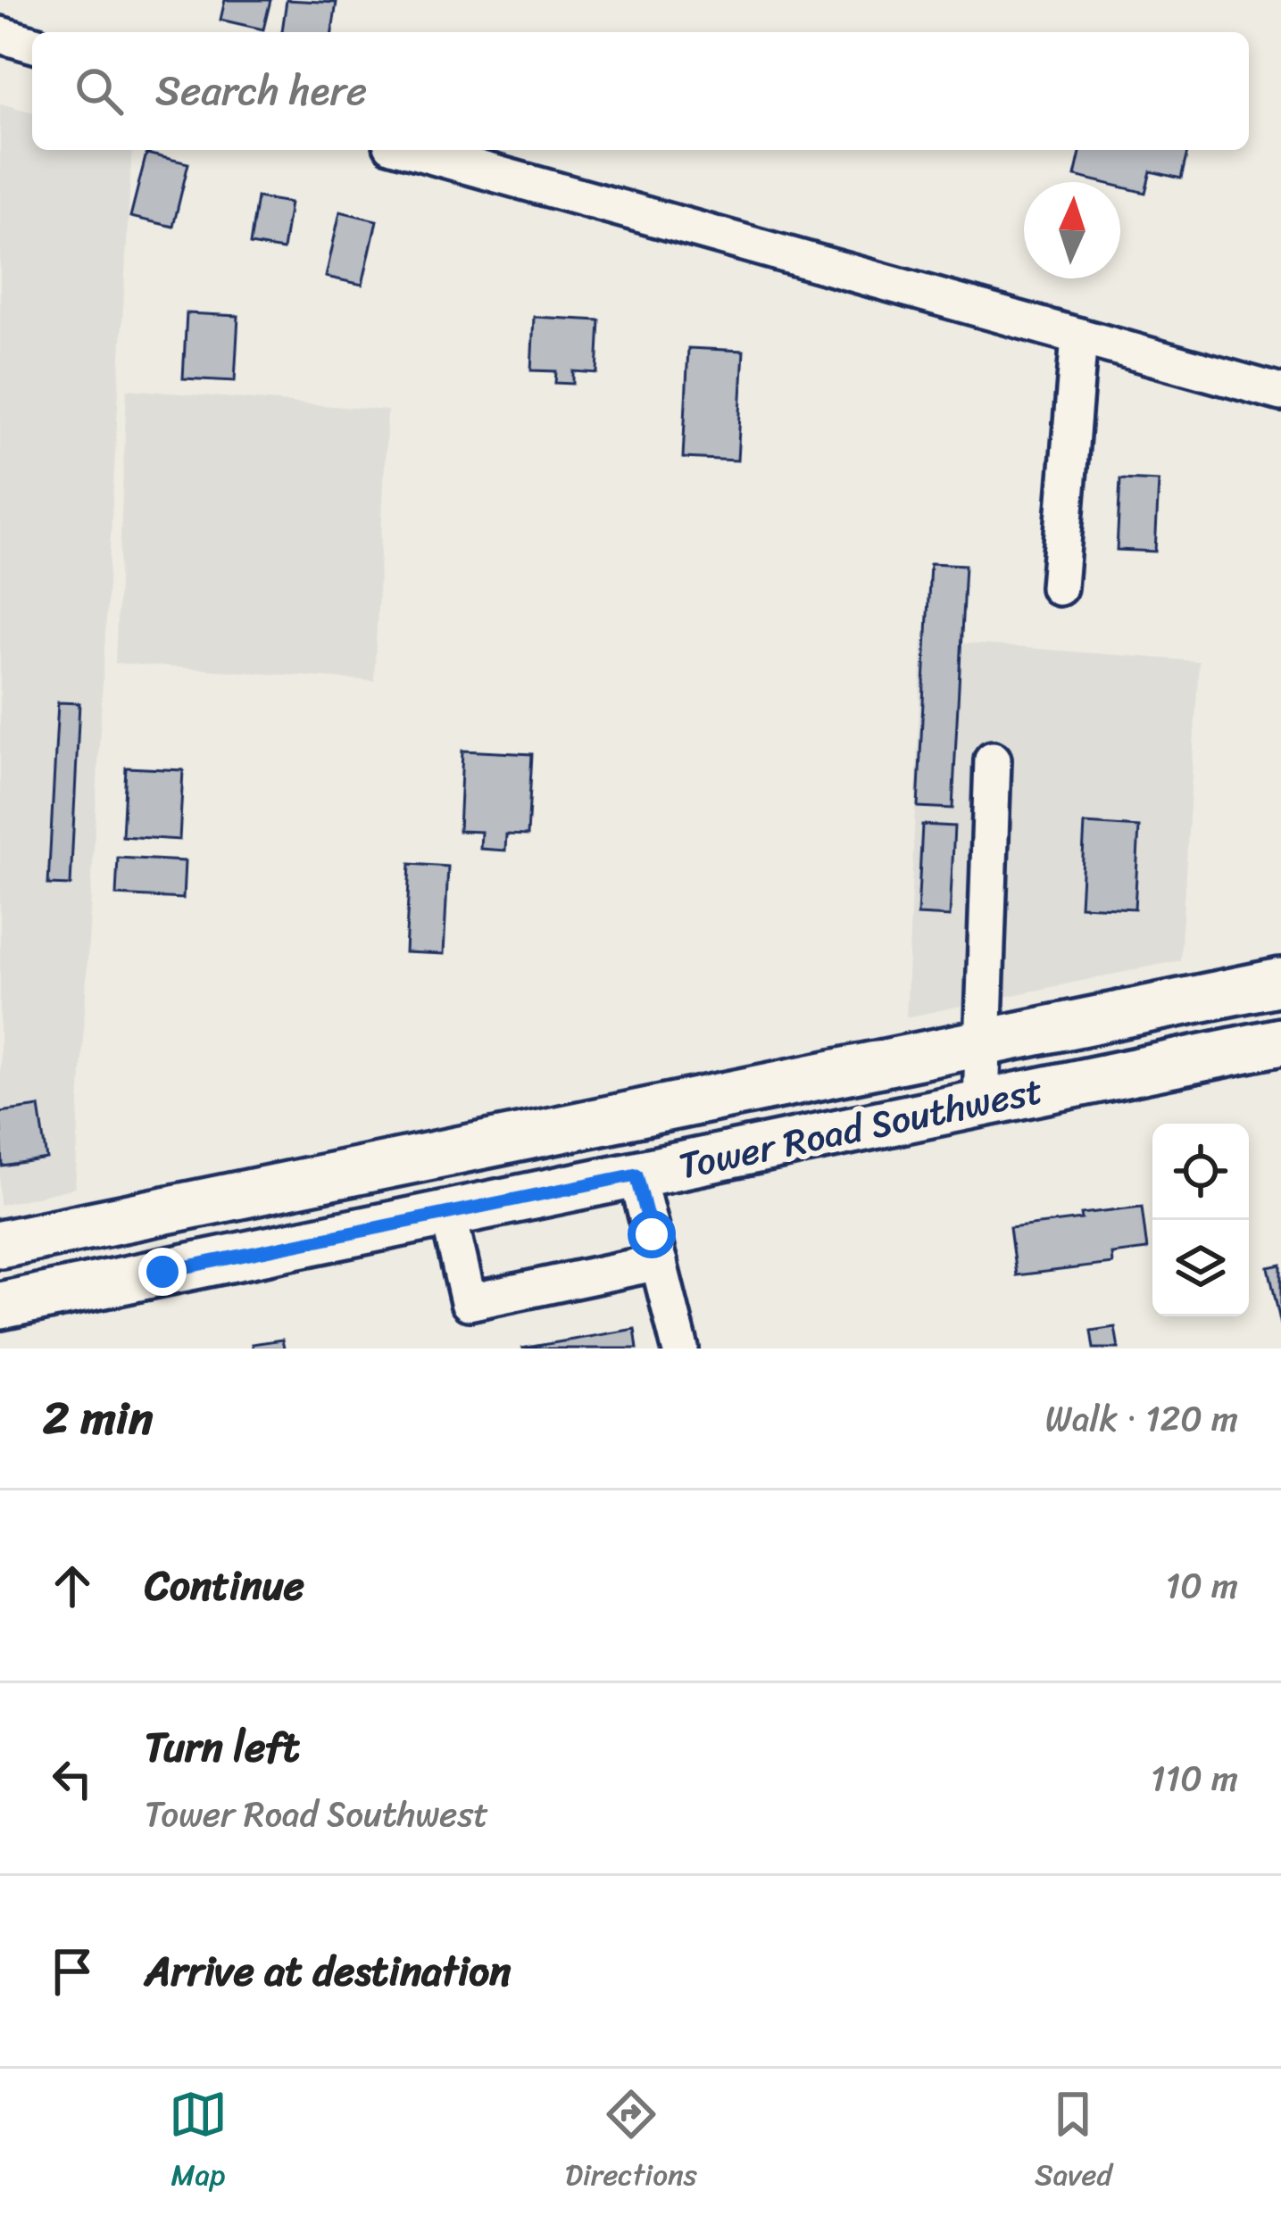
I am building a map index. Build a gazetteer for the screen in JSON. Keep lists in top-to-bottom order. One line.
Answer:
{"streets":{"main road":["Tower Road Southwest"]},"north":"top","page":{"search":"Search here","heading":["2 min","Walk · 120 m"],"list":[["Continue","10 m"],["Turn left","Tower Road Southwest","110 m"],"Arrive at destination"],"nav":["Map","Directions","Saved"]}}
